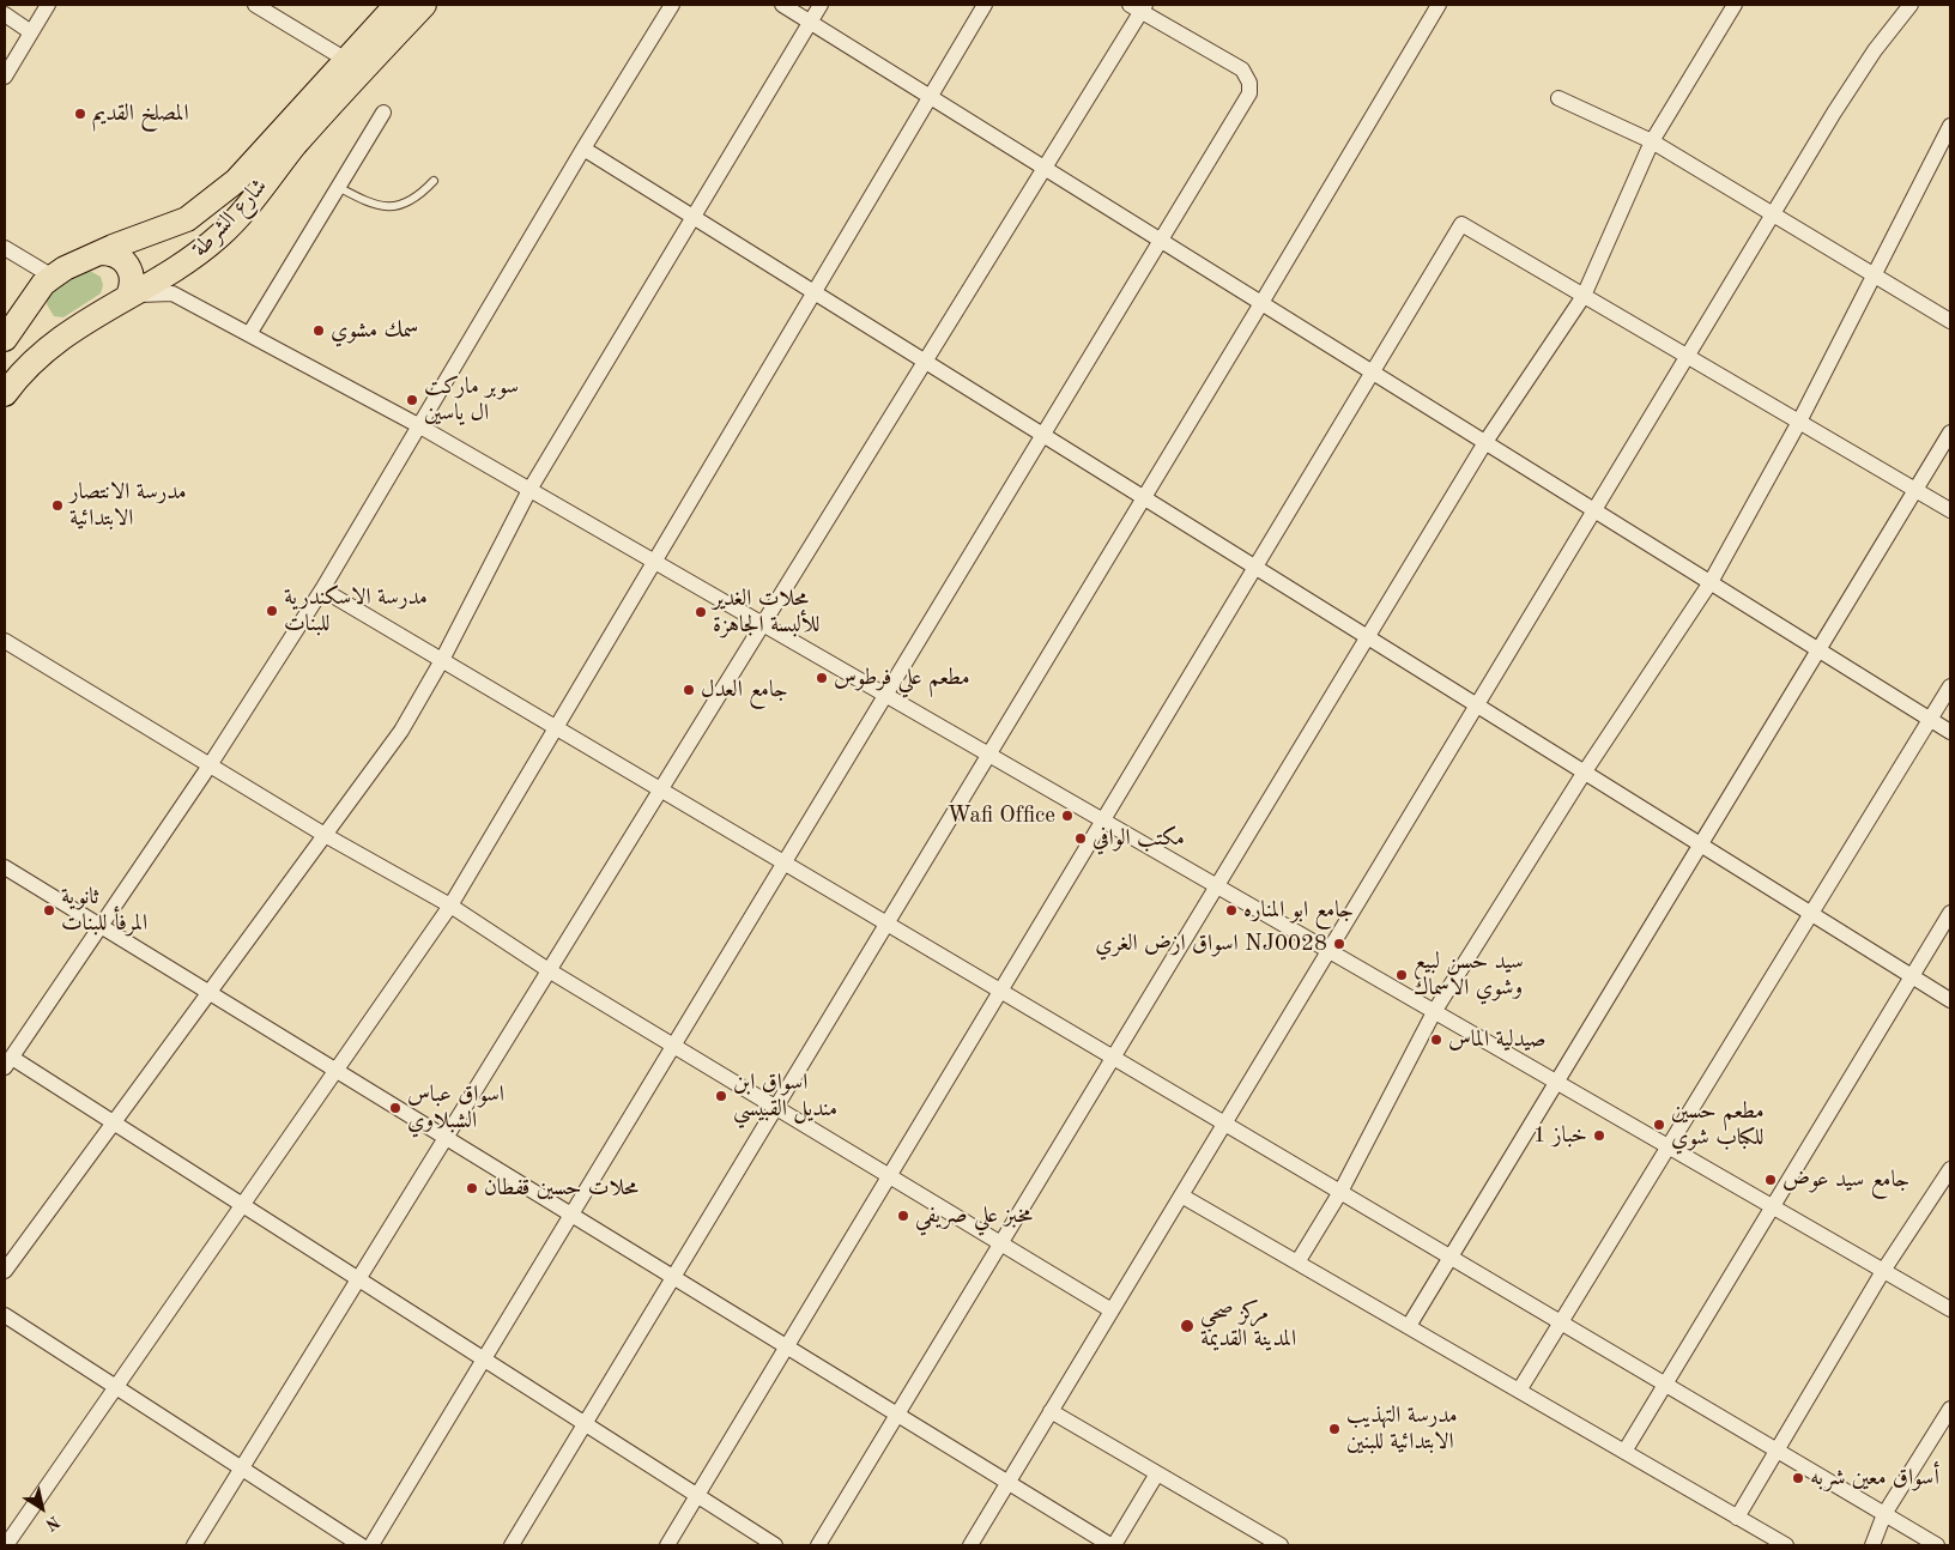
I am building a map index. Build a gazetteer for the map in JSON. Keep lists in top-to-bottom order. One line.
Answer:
{"streets":{"main road":["شارع الشرطة"]},"places":["المصلخ القديم","سمك مشوي","سوبر ماركت ال ياسين","مدرسة الانتصار الابتدائية","مدرسة الاسكندرية للبنات","محلات الغدير للألبسة الجاهزة","مطعم علي فرطوس","جامع العدل","Wafi Office","مكتب الوافي","ثانوية المرفأ للبنات","جامع ابو المناره","اسواق ازض الغري NJ0028","سيد حسن لبيع وشوي الاسماك","صيدلية الماس","اسواق ابن منديل القبيسي","اسواق عباس الشبلاوي","مطعم حسين للكباب شوي","خباز 1","جامع سيد عوض","محلات حسين قفطان","مخبز علي صريفي","مركز صحي المدينة القديمة","مدرسة التهذيب الابتدائية للبنين","أسواق معين شربه"],"north":"bottom right"}
